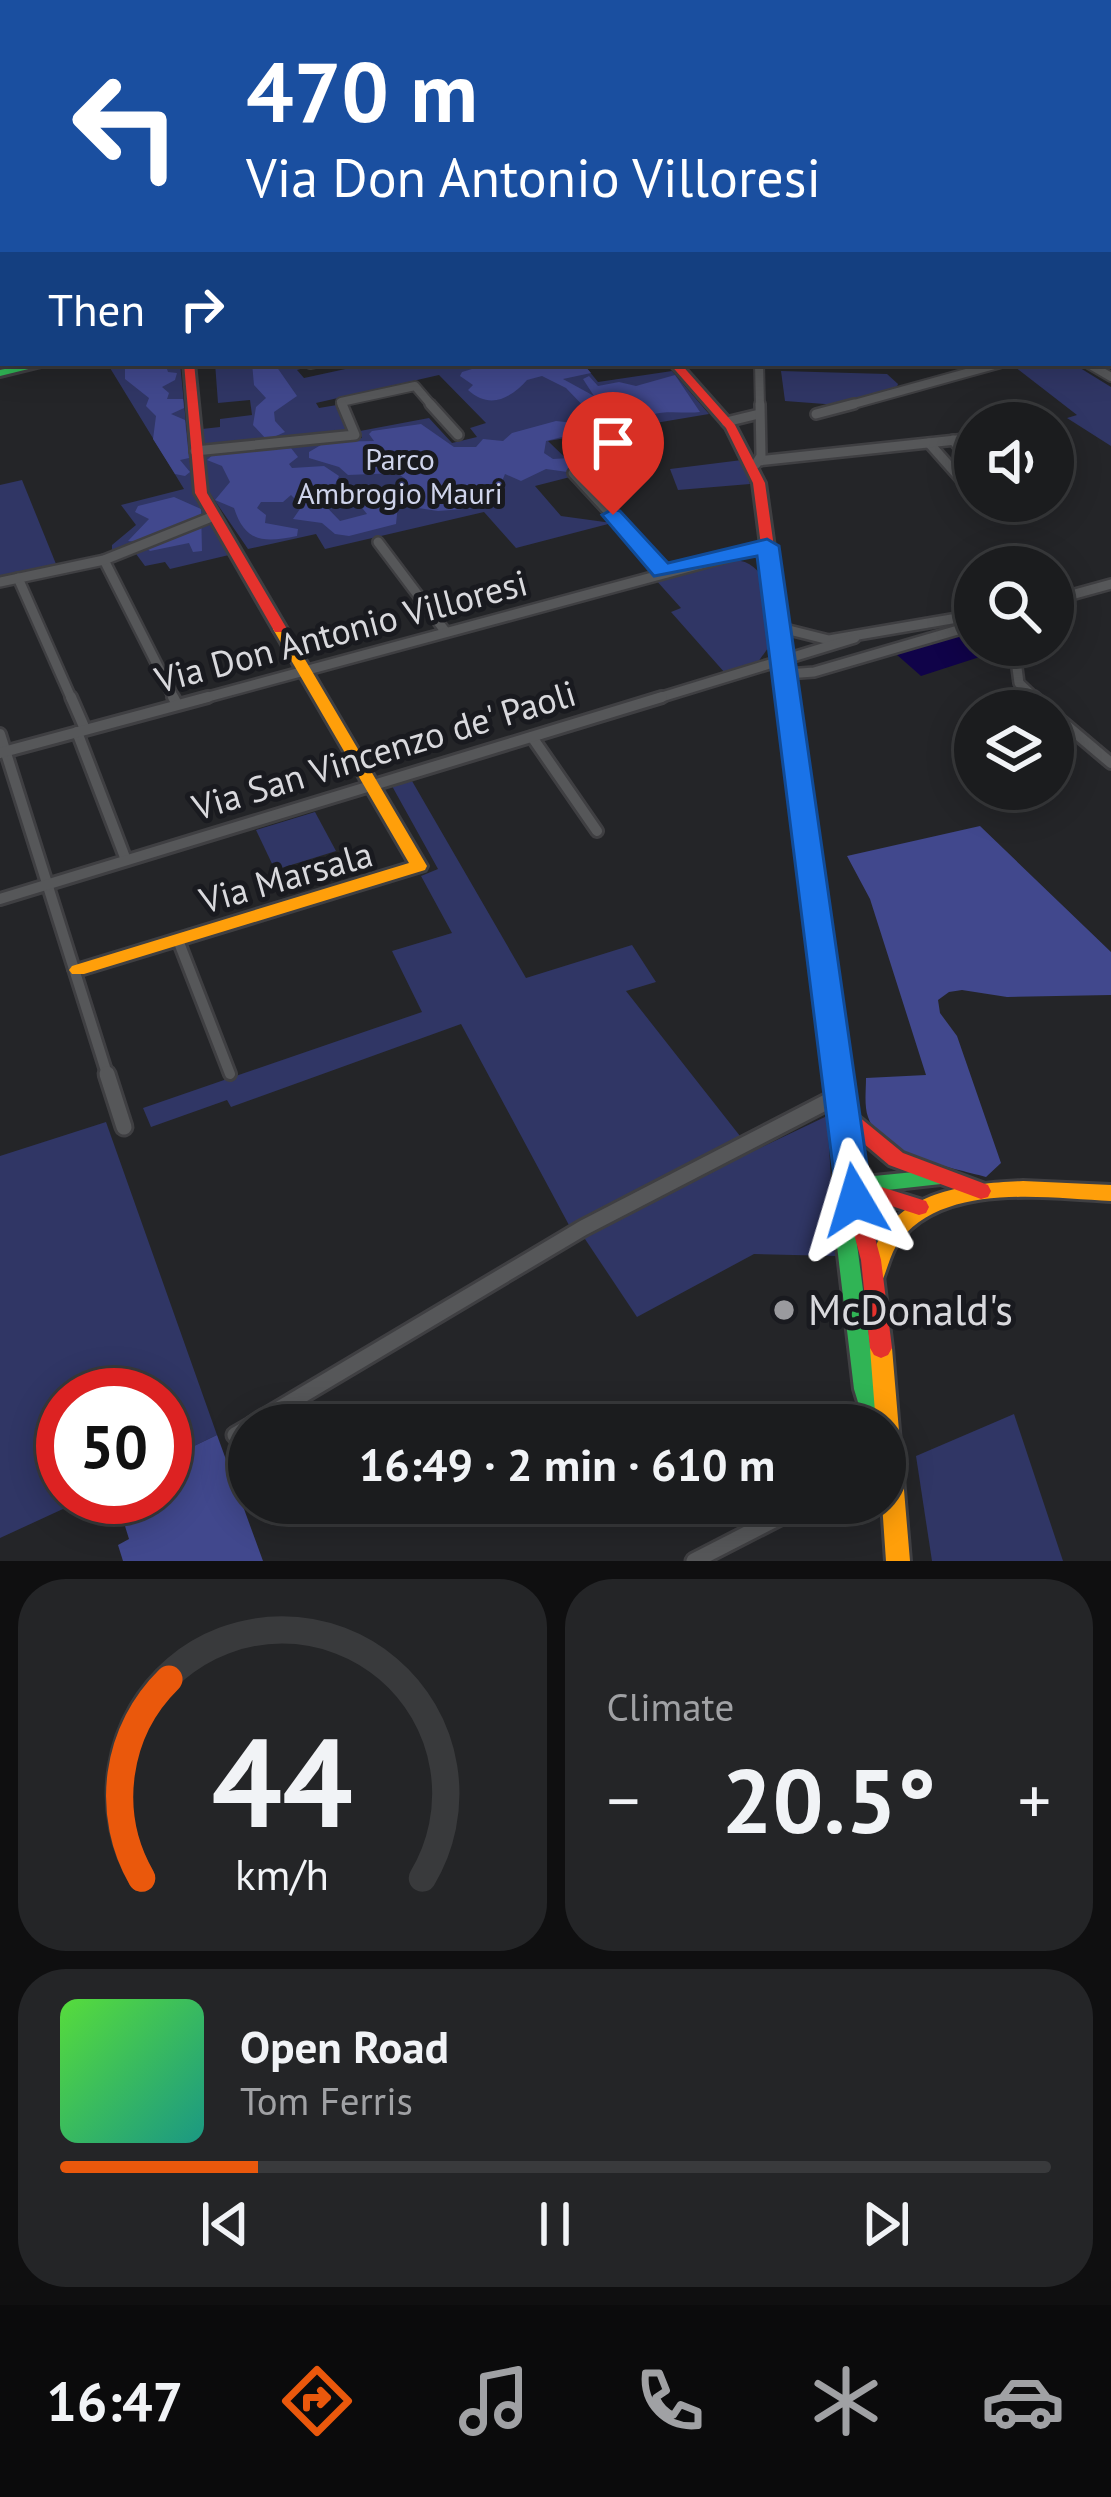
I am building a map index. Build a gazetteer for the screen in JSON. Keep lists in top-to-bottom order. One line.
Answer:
{"streets":{"main road":["Via Marsala"],"street":["Via Don Antonio Villoresi","Via San Vincenzo de' Paoli"]},"crossings":[["Via San Vincenzo de' Paoli","Via Marsala"]],"parks":["Parco Ambrogio Mauri"],"places":["McDonald's"],"page":{"turn":["470 m","Via Don Antonio Villoresi"],"then":"Then","limit":"50","trip":"16:49 · 2 min · 610 m","tile":"Climate","heat":["−","20.5°","+"],"song":["Open Road","Tom Ferris"],"tabs":"16:47","gauge":["44","km/h"]}}
